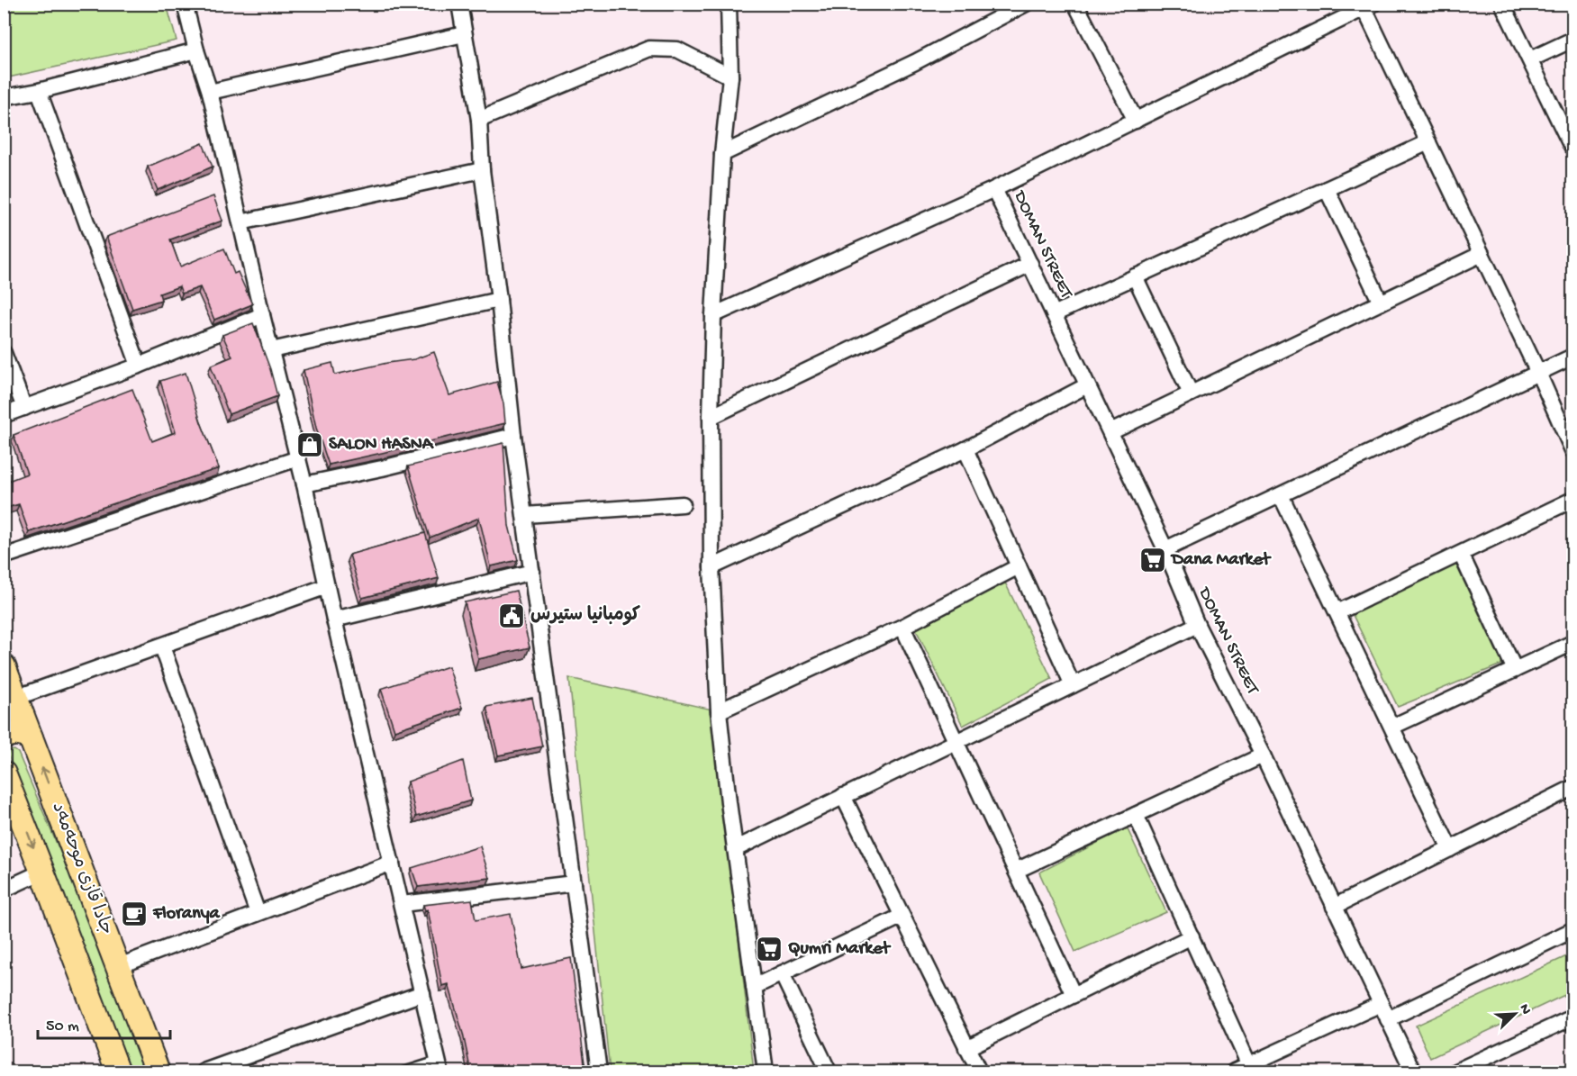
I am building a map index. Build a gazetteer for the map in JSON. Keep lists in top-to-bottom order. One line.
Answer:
{"streets":{"main road":["جادا قازی موحەمەد"],"street":["DOMAN STREET"]},"places":{"shop":["SALON HASNA"],"supermarket":["Dana Market","Qumri Market"],"public building":["كومبانيا ستيرس"],"cafe":["Floranya"]},"scale_bar":"50 m","north":"top right"}
